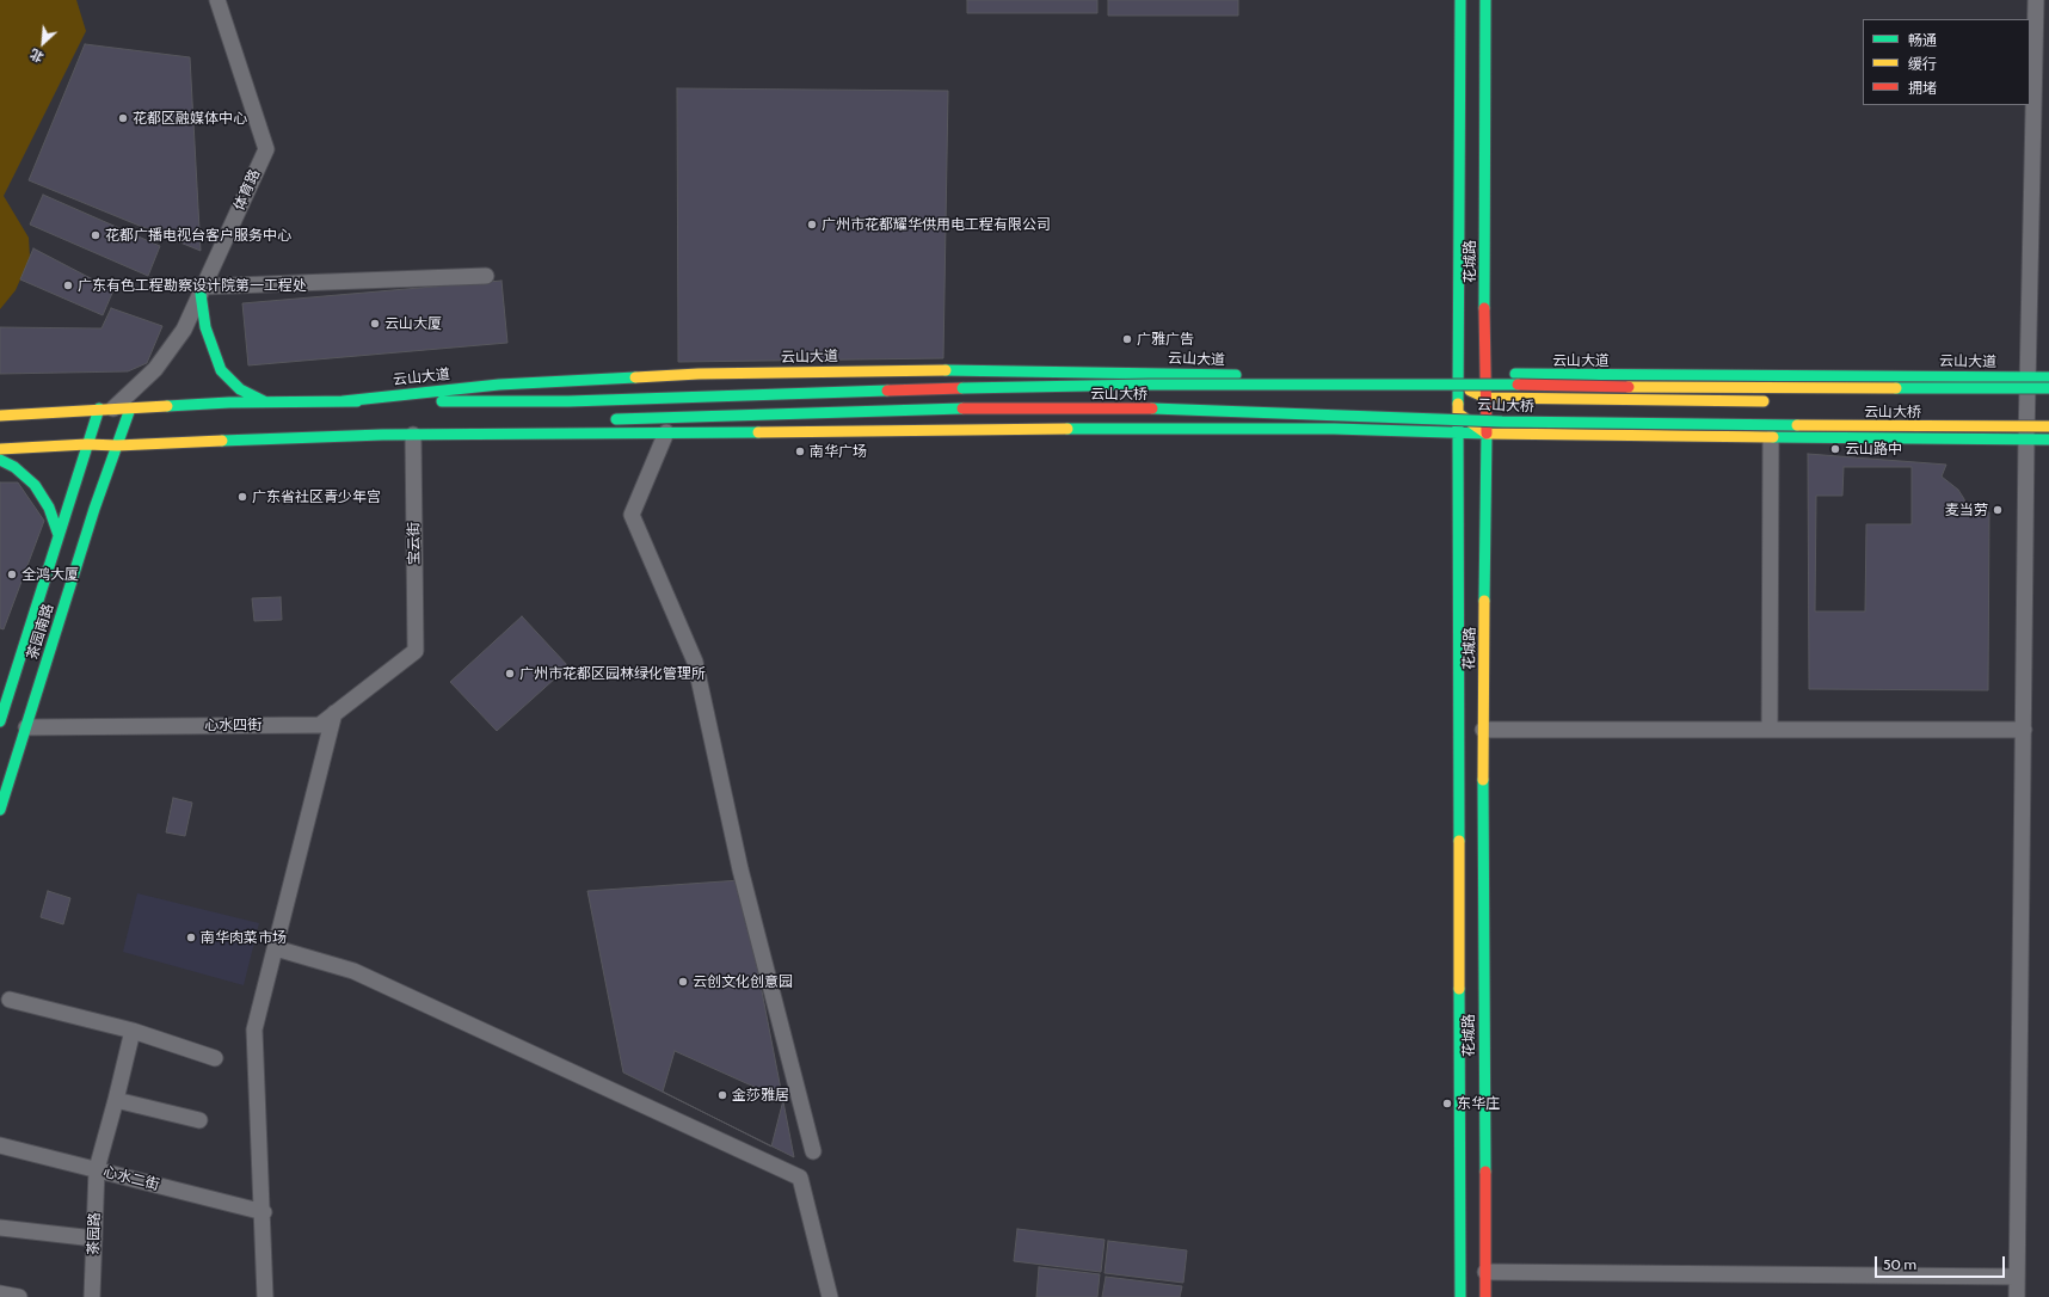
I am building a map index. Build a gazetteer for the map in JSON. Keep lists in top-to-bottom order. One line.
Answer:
{"streets":{"main road":["花城路","云山大道","云山大桥","茶园南路"],"street":["体育路","宝云街","心水四街","心水二街","茶园路"]},"crossings":[["体育路","云山大道"],["体育路","茶园南路"],["花城路","云山大道"],["云山大道","云山大桥"],["云山大道","茶园南路"],["宝云街","心水四街"],["茶园南路","心水四街"],["心水二街","茶园路"]],"places":["花都区融媒体中心","广州市花都耀华供用电工程有限公司","花都广播电视台客户服务中心","广东有色工程勘察设计院第一工程处","云山大厦","广雅广告","云山路中","南华广场","广东省社区青少年宫","麦当劳","全鸿大厦","广州市花都区园林绿化管理所","南华肉菜市场","云创文化创意园","金莎雅居","东华庄"],"legend":["畅通","缓行","拥堵"],"scale_bar":"50 m","north":"bottom left"}
